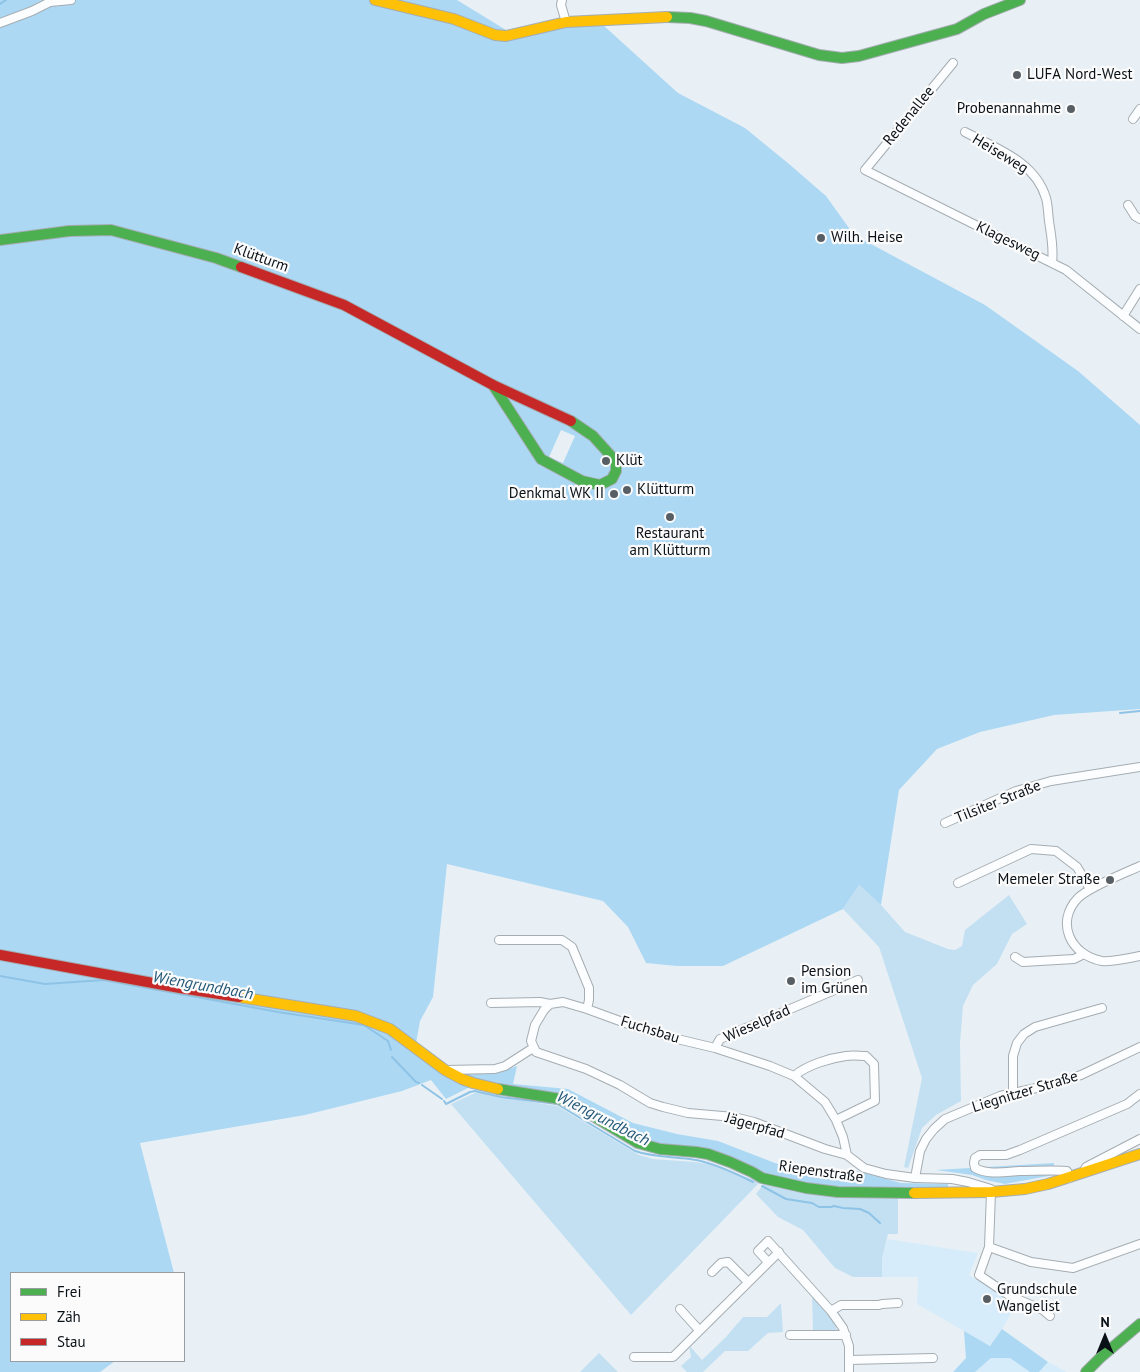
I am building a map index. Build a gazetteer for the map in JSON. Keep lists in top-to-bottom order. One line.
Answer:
{"streets":{"street":["Redenallee","Heiseweg","Klagesweg","Klütturm","Tilsiter Straße","Wieselpfad","Fuchsbau","Liegnitzer Straße","Jägerpfad","Riepenstraße"]},"crossings":[["Redenallee","Klagesweg"],["Heiseweg","Klagesweg"],["Wieselpfad","Fuchsbau"],["Fuchsbau","Jägerpfad"],["Liegnitzer Straße","Jägerpfad"],["Jägerpfad","Riepenstraße"]],"water":["Wiengrundbach"],"places":["LUFA Nord-West","Probenannahme","Wilh. Heise","Klüt","Klütturm","Denkmal WK II","Restaurant am Klütturm","Memeler Straße","Pension im Grünen","Grundschule Wangelist"],"legend":["Frei","Zäh","Stau"],"north":"top"}
